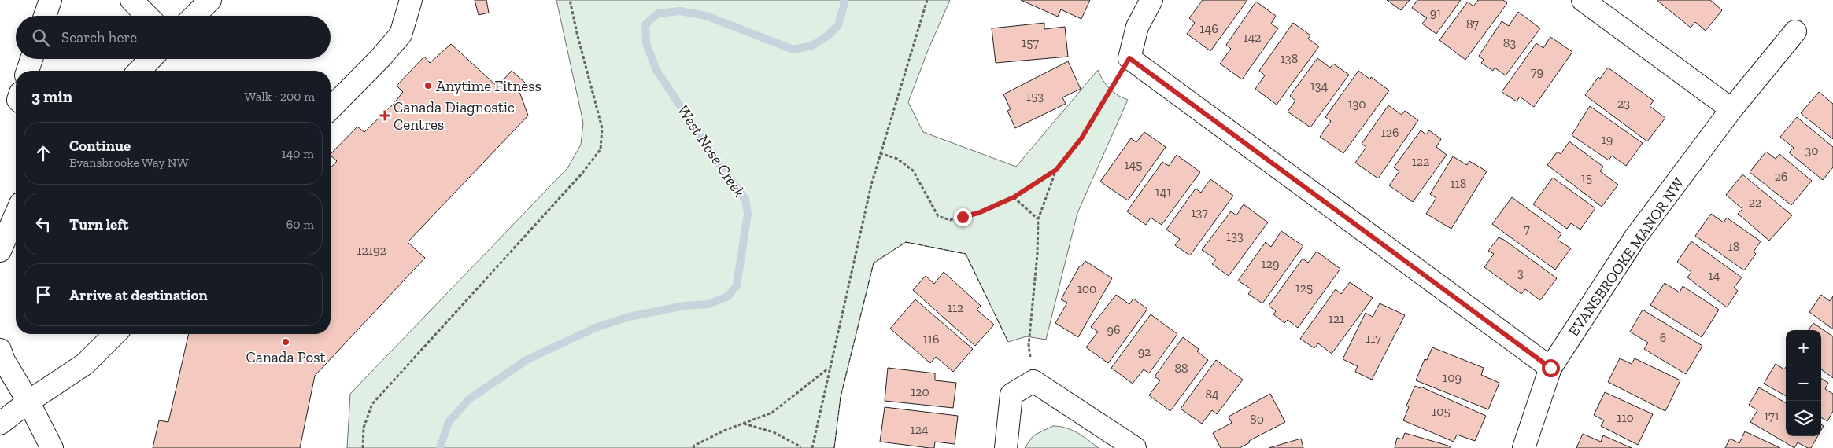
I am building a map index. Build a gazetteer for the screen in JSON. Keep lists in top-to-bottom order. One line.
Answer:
{"streets":{"street":["EVANSBROOKE MANOR NW"]},"water":["West Nose Creek"],"places":{"other":["Anytime Fitness","Canada Post"],"health":["Canada Diagnostic Centres"]},"house_numbers":["91","87","146","142","157","83","138","79","134","153","23","130","126","19","30","122","145","26","15","118","141","22","137","7","133","18","12192","129","3","14","125","100","112","121","96","6","117","116","92","88","109","120","84","105","171","110","80","124"],"page":{"search":"Search here","heading":["3 min","Walk · 200 m"],"list":[["Continue","Evansbrooke Way NW","140 m"],["Turn left","60 m"],"Arrive at destination"],"map_buttons":["+","−"]}}
